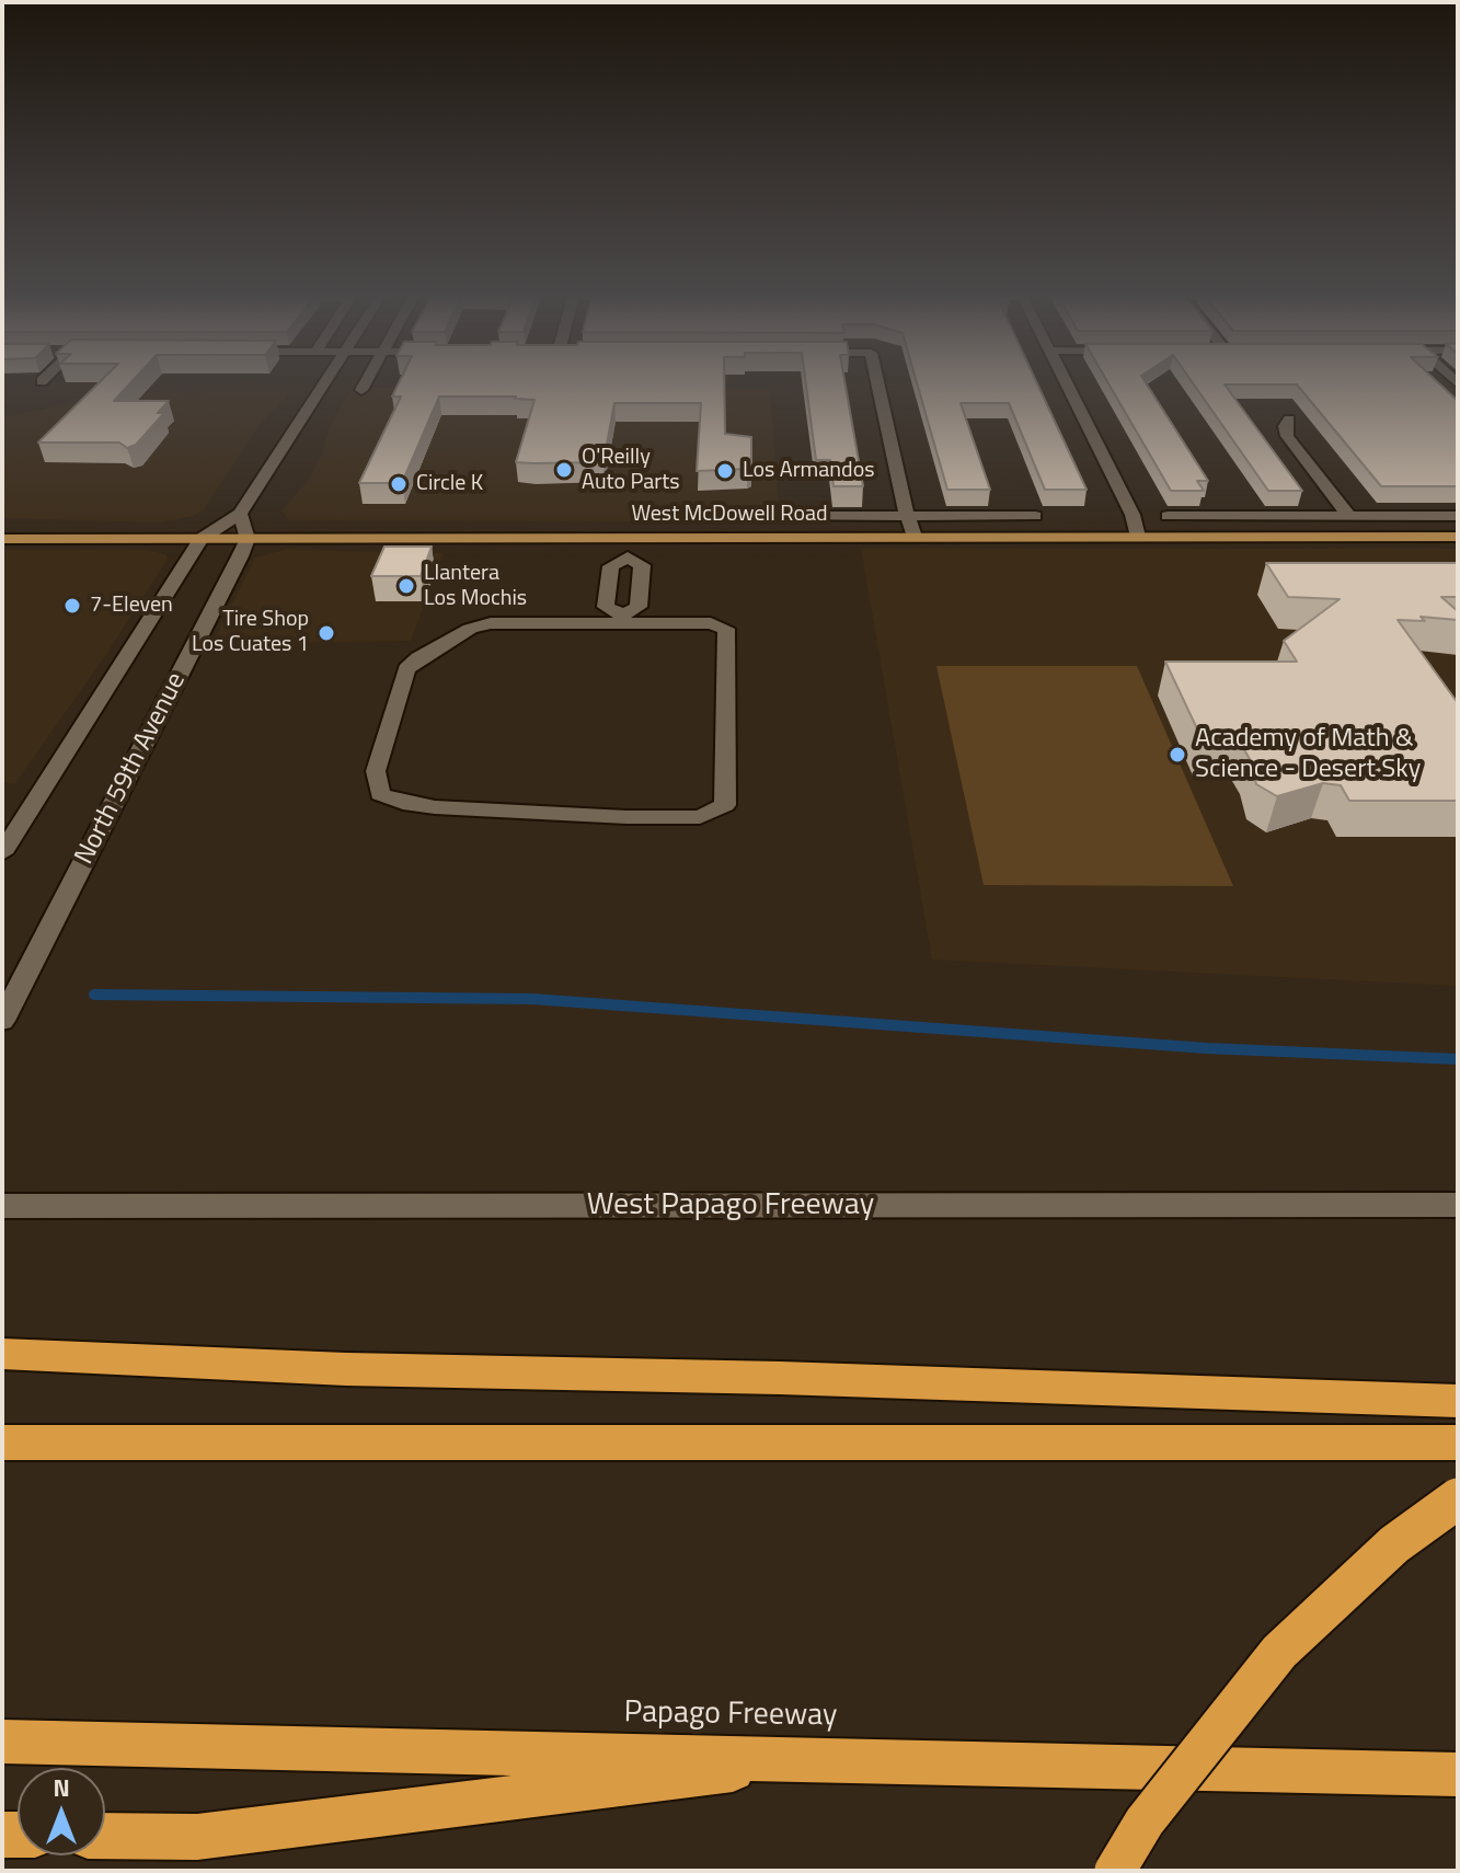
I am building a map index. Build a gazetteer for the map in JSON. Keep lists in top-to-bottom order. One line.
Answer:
{"streets":{"highway":["Papago Freeway"],"main road":["West McDowell Road"],"street":["North 59th Avenue","West Papago Freeway"]},"crossings":[["West McDowell Road","North 59th Avenue"]],"places":["O'Reilly Auto Parts","Los Armandos","Circle K","Llantera Los Mochis","7-Eleven","Tire Shop Los Cuates 1","Academy of Math & Science - Desert Sky"],"north":"top"}
